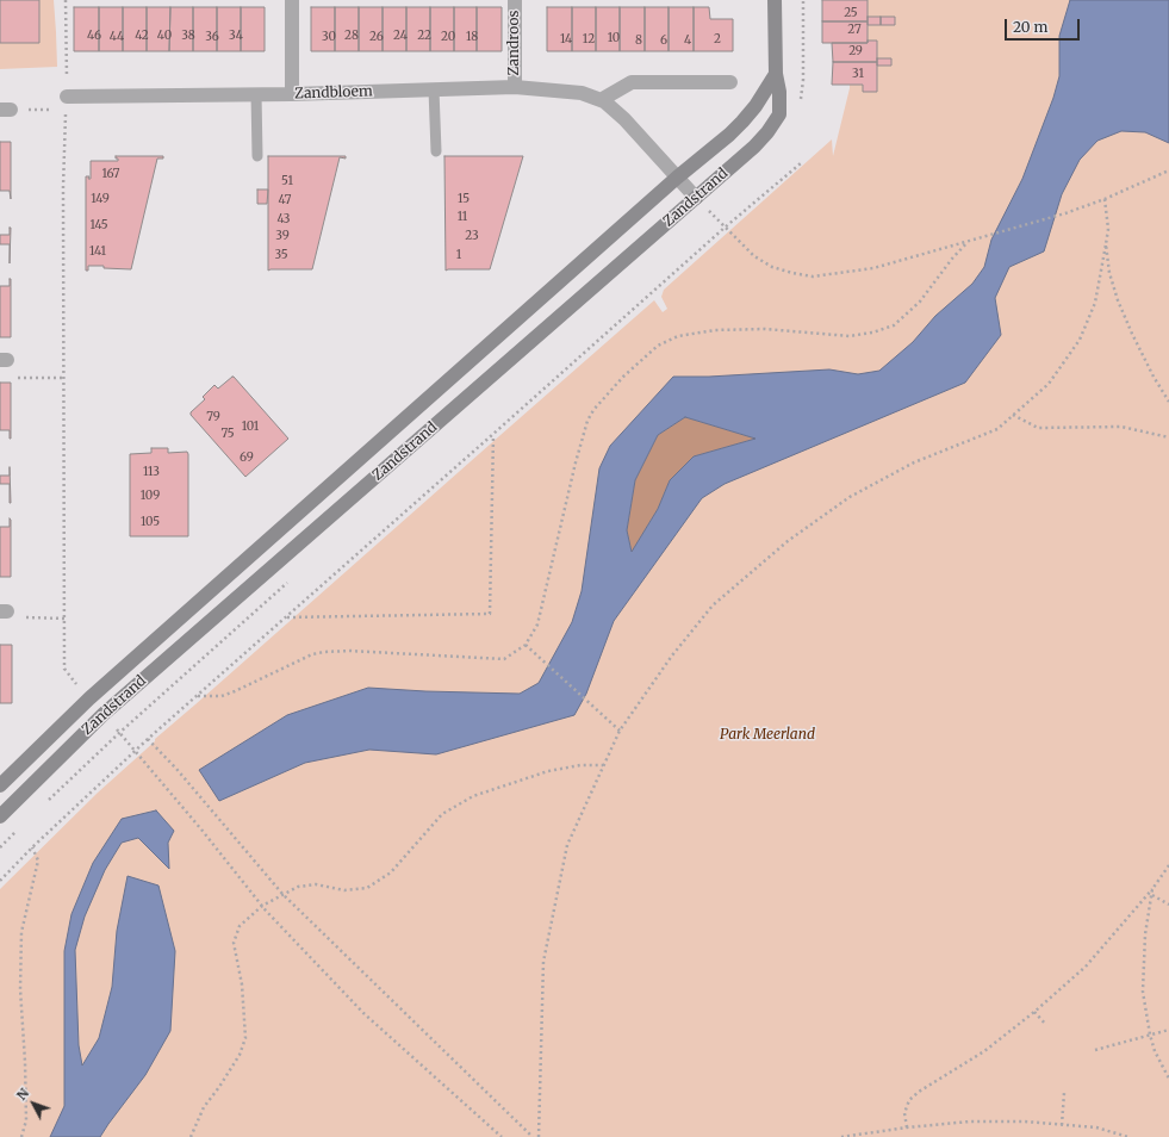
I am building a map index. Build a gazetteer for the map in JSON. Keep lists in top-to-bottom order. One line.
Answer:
{"streets":{"street":["Zandroos","Zandbloem","Zandstrand"]},"crossings":[["Zandroos","Zandbloem"],["Zandbloem","Zandstrand"]],"parks":["Park Meerland"],"house_numbers":["25","27","46","42","40","38","34","28","24","22","44","36","30","26","20","18","10","14","12","2","8","6","4","29","31","167","51","149","15","47","11","43","145","39","23","141","35","1","79","101","75","69","113","109","105"],"scale_bar":"20 m","north":"top left"}
